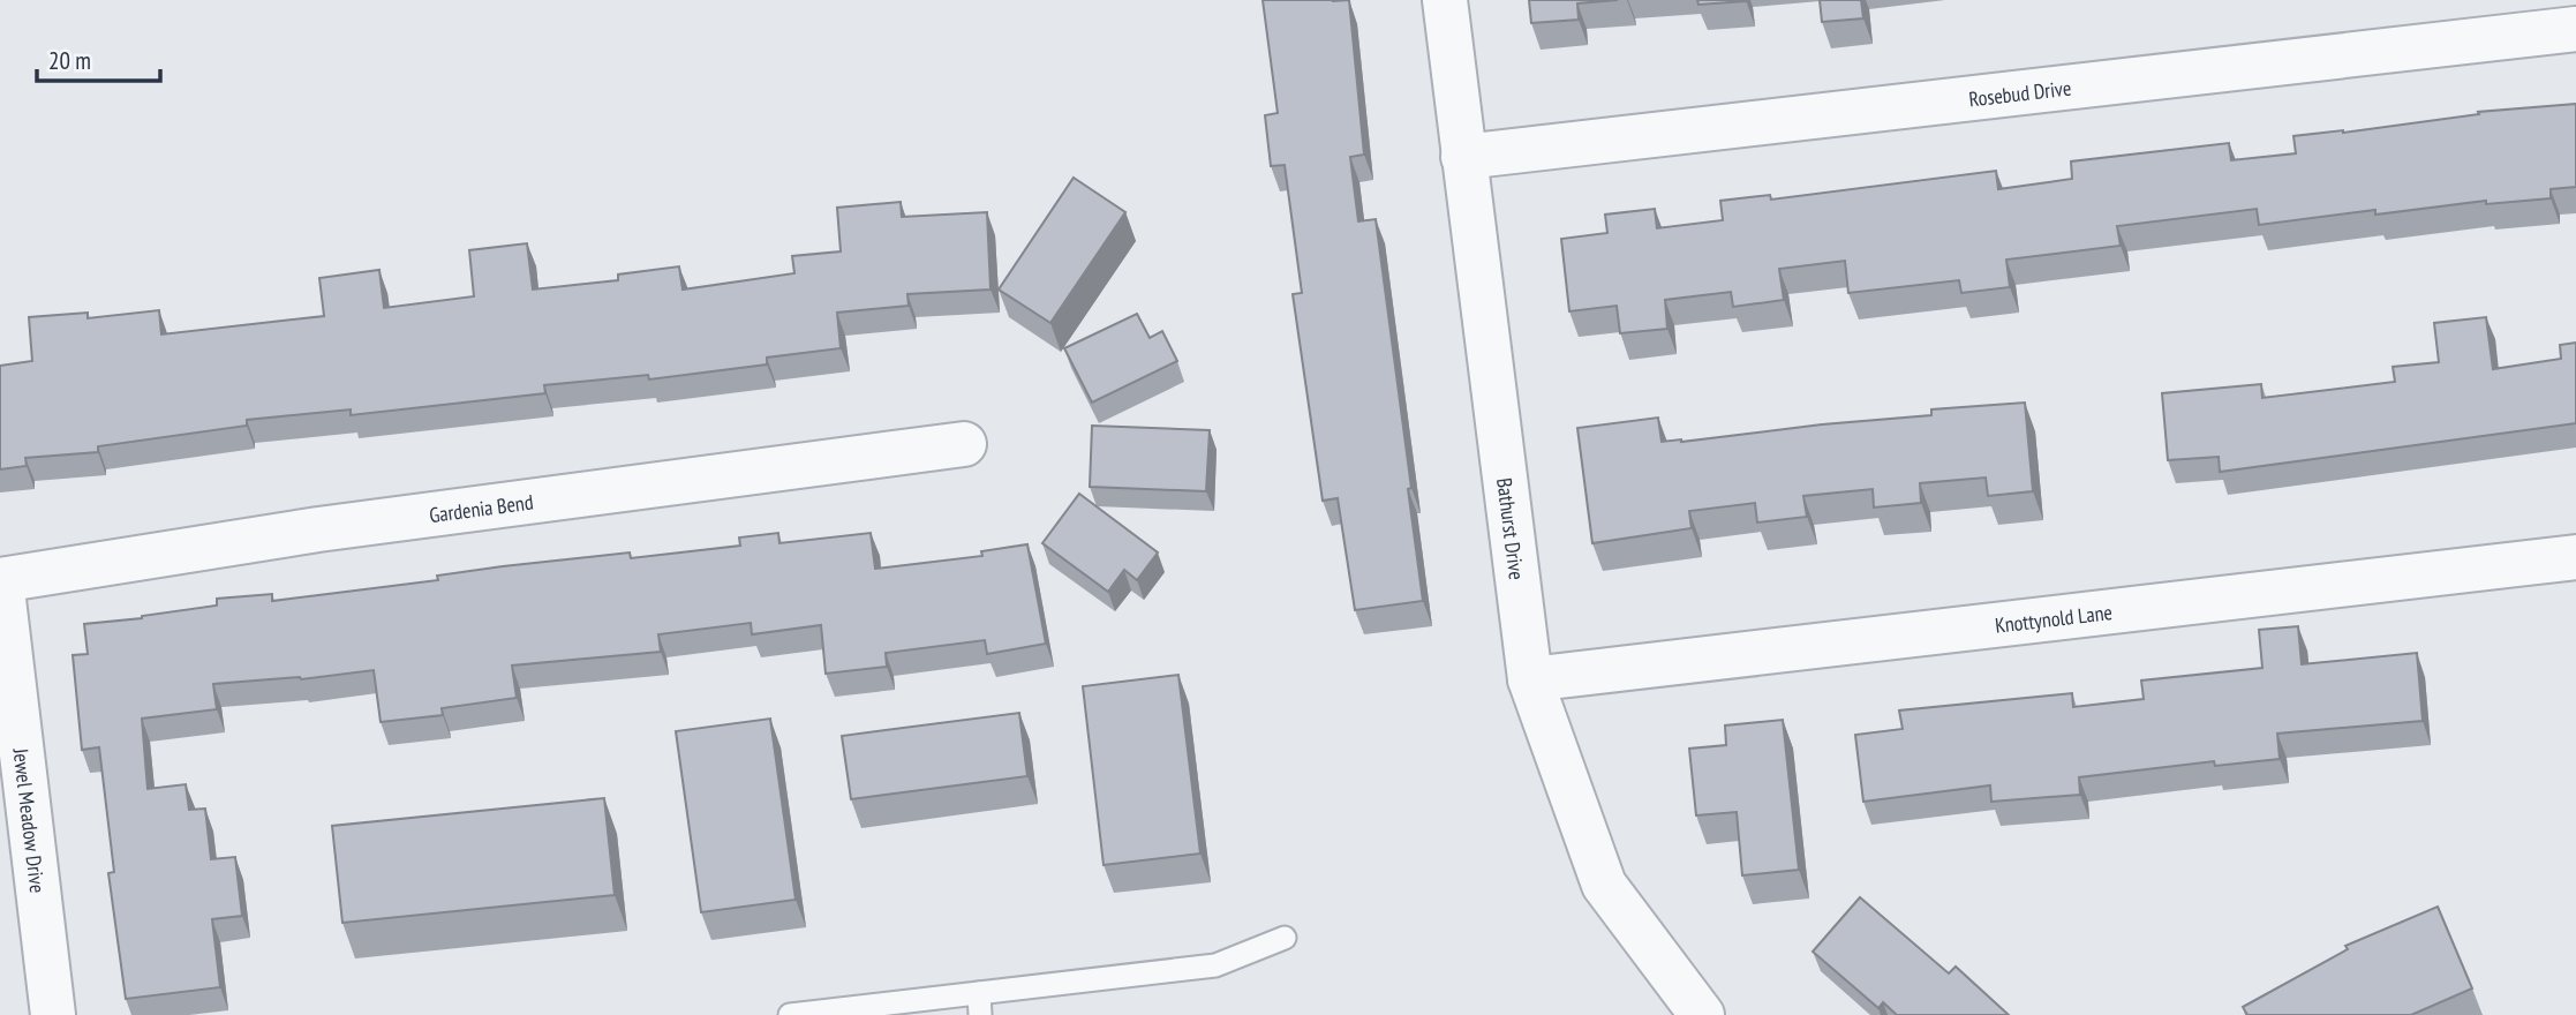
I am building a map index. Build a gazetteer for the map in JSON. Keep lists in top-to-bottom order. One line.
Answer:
{"streets":{"street":["Rosebud Drive","Gardenia Bend","Bathurst Drive","Knottynold Lane","Jewel Meadow Drive"]},"crossings":[["Rosebud Drive","Bathurst Drive"],["Gardenia Bend","Jewel Meadow Drive"],["Bathurst Drive","Knottynold Lane"]],"scale_bar":"20 m"}
